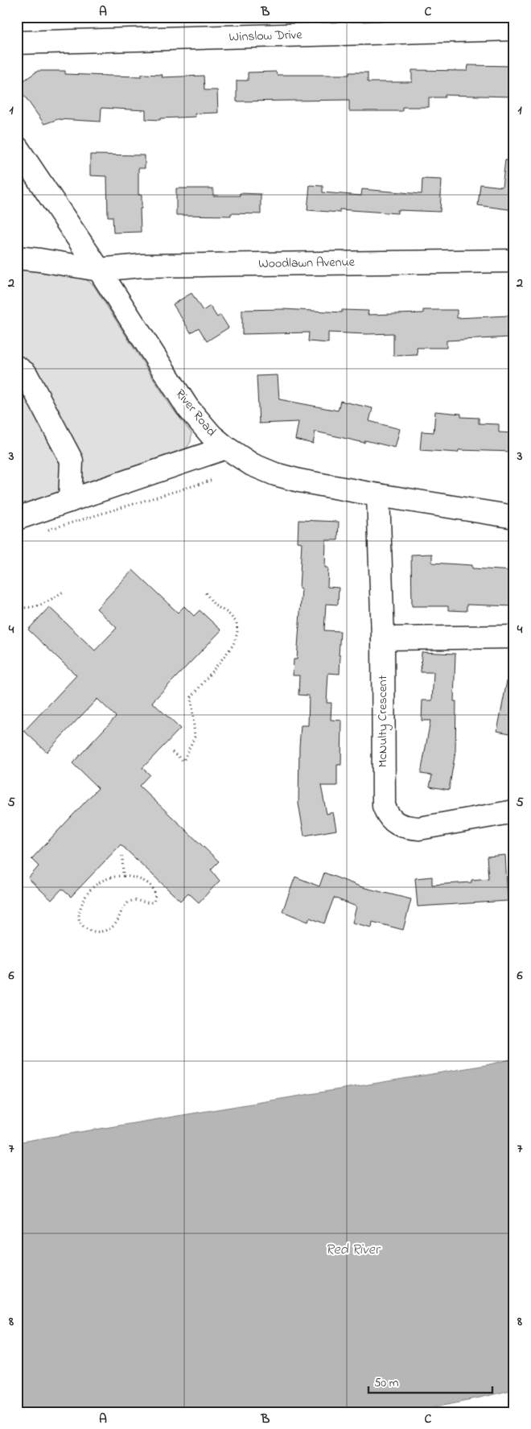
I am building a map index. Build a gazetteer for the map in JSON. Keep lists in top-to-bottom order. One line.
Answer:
{"streets":{"street":["Winslow Drive","Woodlawn Avenue","River Road","McNulty Crescent"]},"crossings":[["Woodlawn Avenue","River Road"],["River Road","McNulty Crescent"]],"water":["Red River"],"scale_bar":"50 m","grid":{"columns":["A","B","C"],"rows":["1","2","3","4","5","6","7","8"]}}
